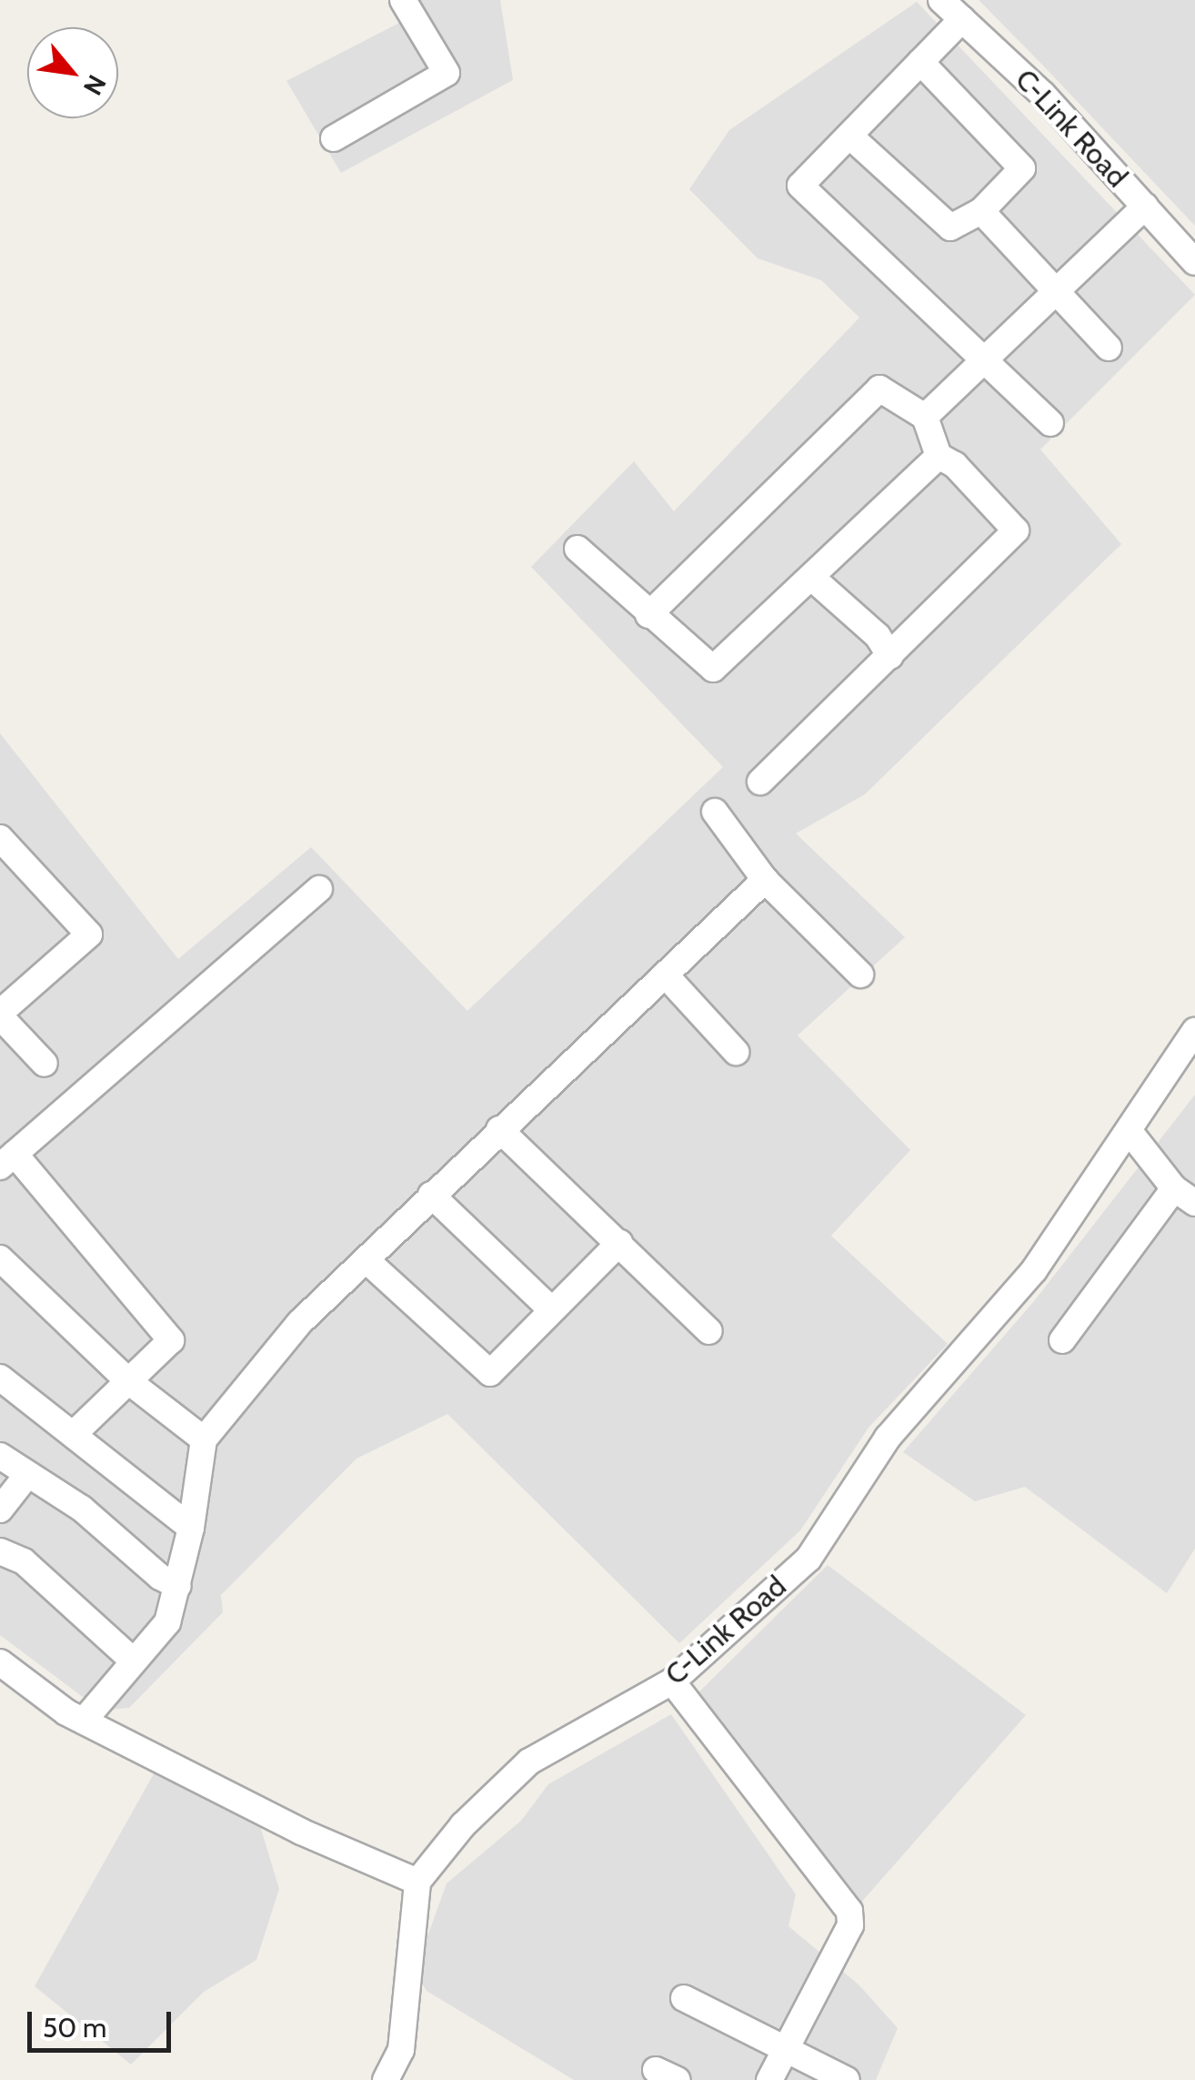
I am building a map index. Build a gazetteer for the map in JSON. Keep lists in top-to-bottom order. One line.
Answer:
{"streets":{"street":["C-Link Road"]},"scale_bar":"50 m","north":"bottom right"}
